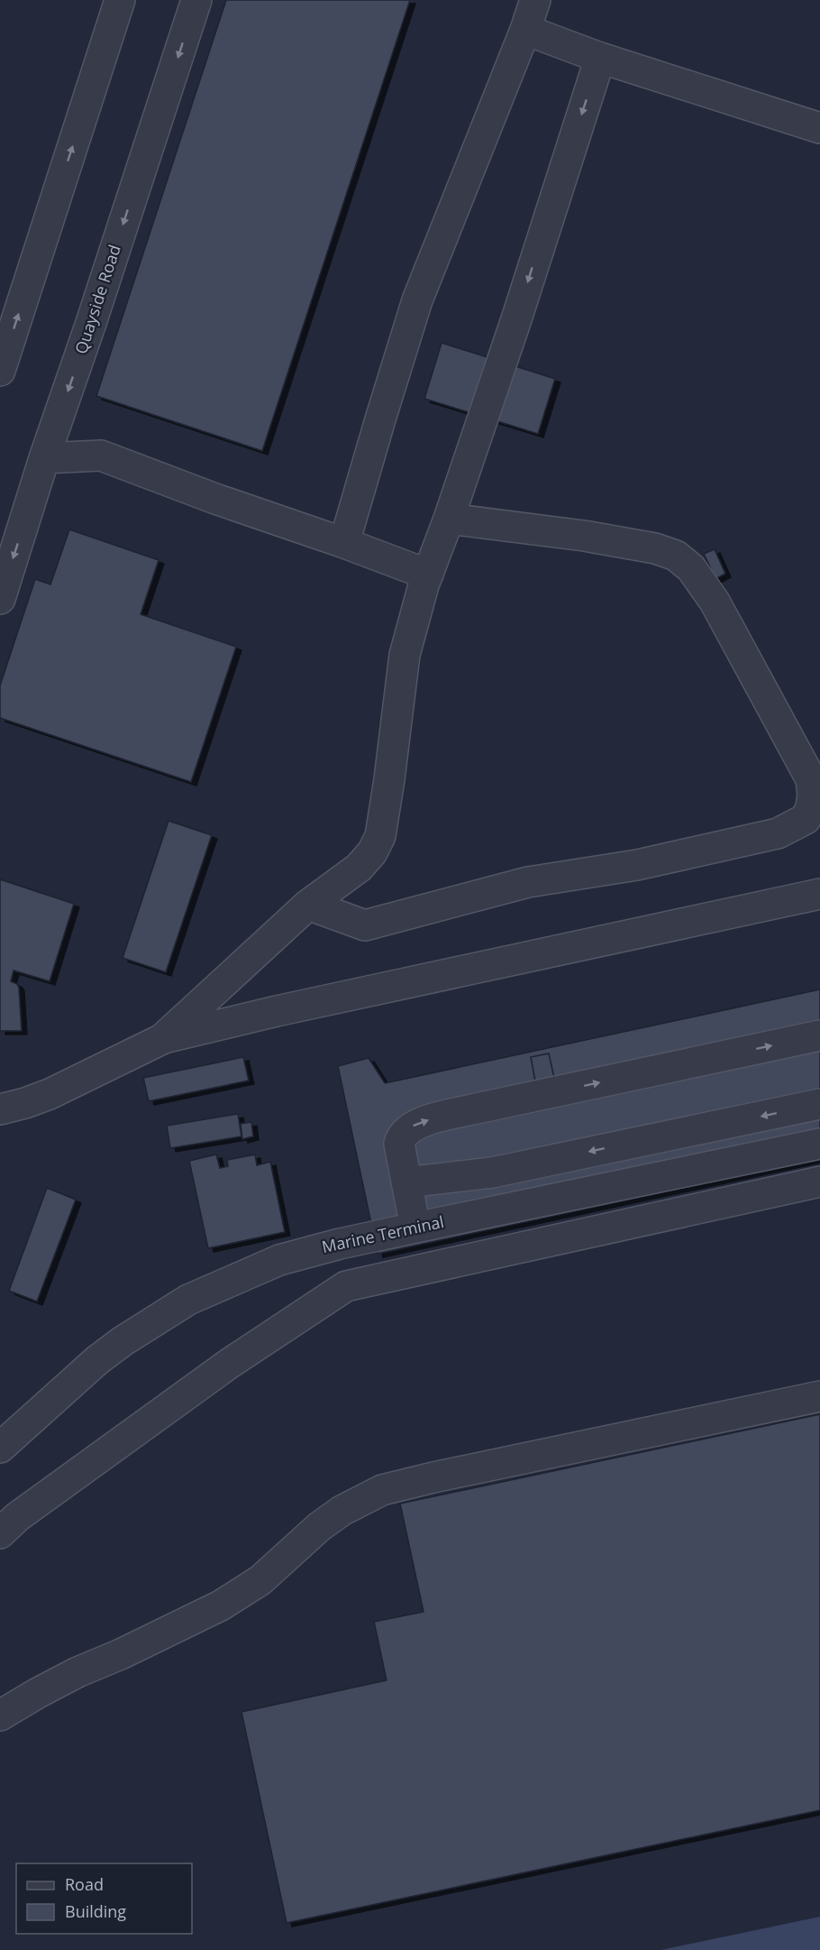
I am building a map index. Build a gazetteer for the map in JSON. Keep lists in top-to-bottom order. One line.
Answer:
{"streets":{"street":["Quayside Road","Marine Terminal"]},"legend":["Road","Building"]}
